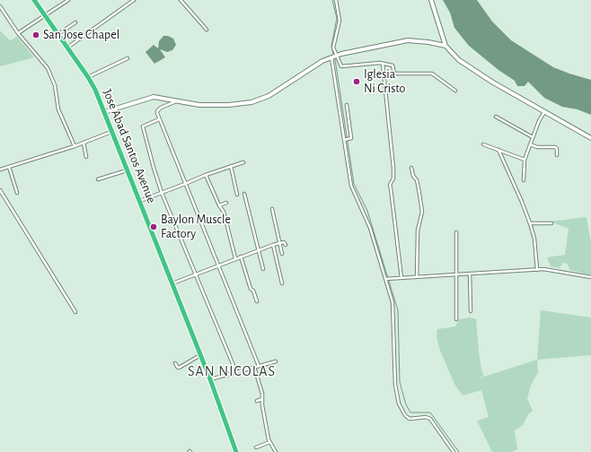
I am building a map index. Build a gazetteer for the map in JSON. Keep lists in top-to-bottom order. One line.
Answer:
{"streets":{"highway":["Jose Abad Santos Avenue"]},"districts":["SAN NICOLAS"],"places":["San Jose Chapel","Iglesia Ni Cristo","Baylon Muscle Factory"]}
